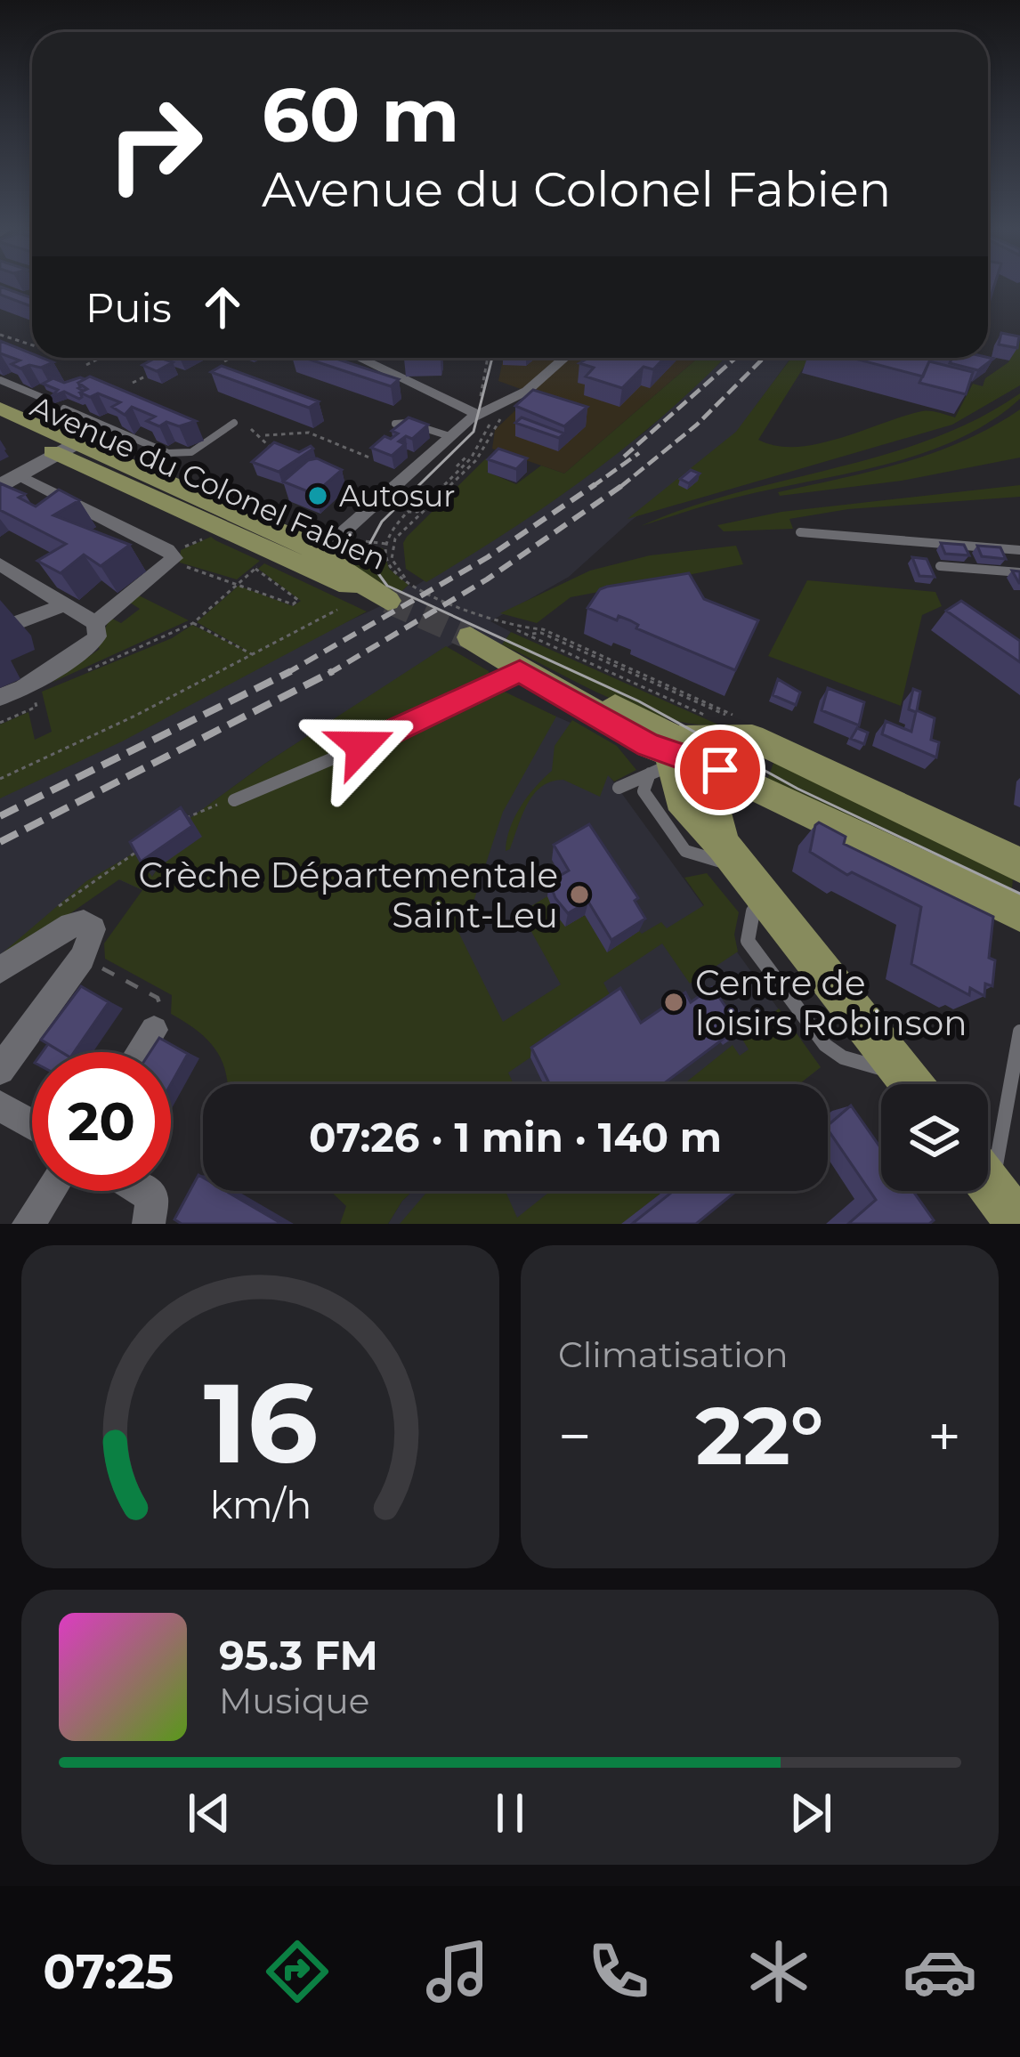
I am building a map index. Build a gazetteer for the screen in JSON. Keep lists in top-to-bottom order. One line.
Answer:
{"streets":{"main road":["Avenue du Colonel Fabien"]},"places":["Autosur","Crèche Départementale Saint-Leu","Centre de loisirs Robinson"],"page":{"turn":["60 m","Avenue du Colonel Fabien"],"then":"Puis","limit":"20","trip":"07:26 · 1 min · 140 m","tile":"Climatisation","heat":["−","22°","+"],"song":["95.3 FM","Musique"],"tabs":"07:25","gauge":["16","km/h"]}}
